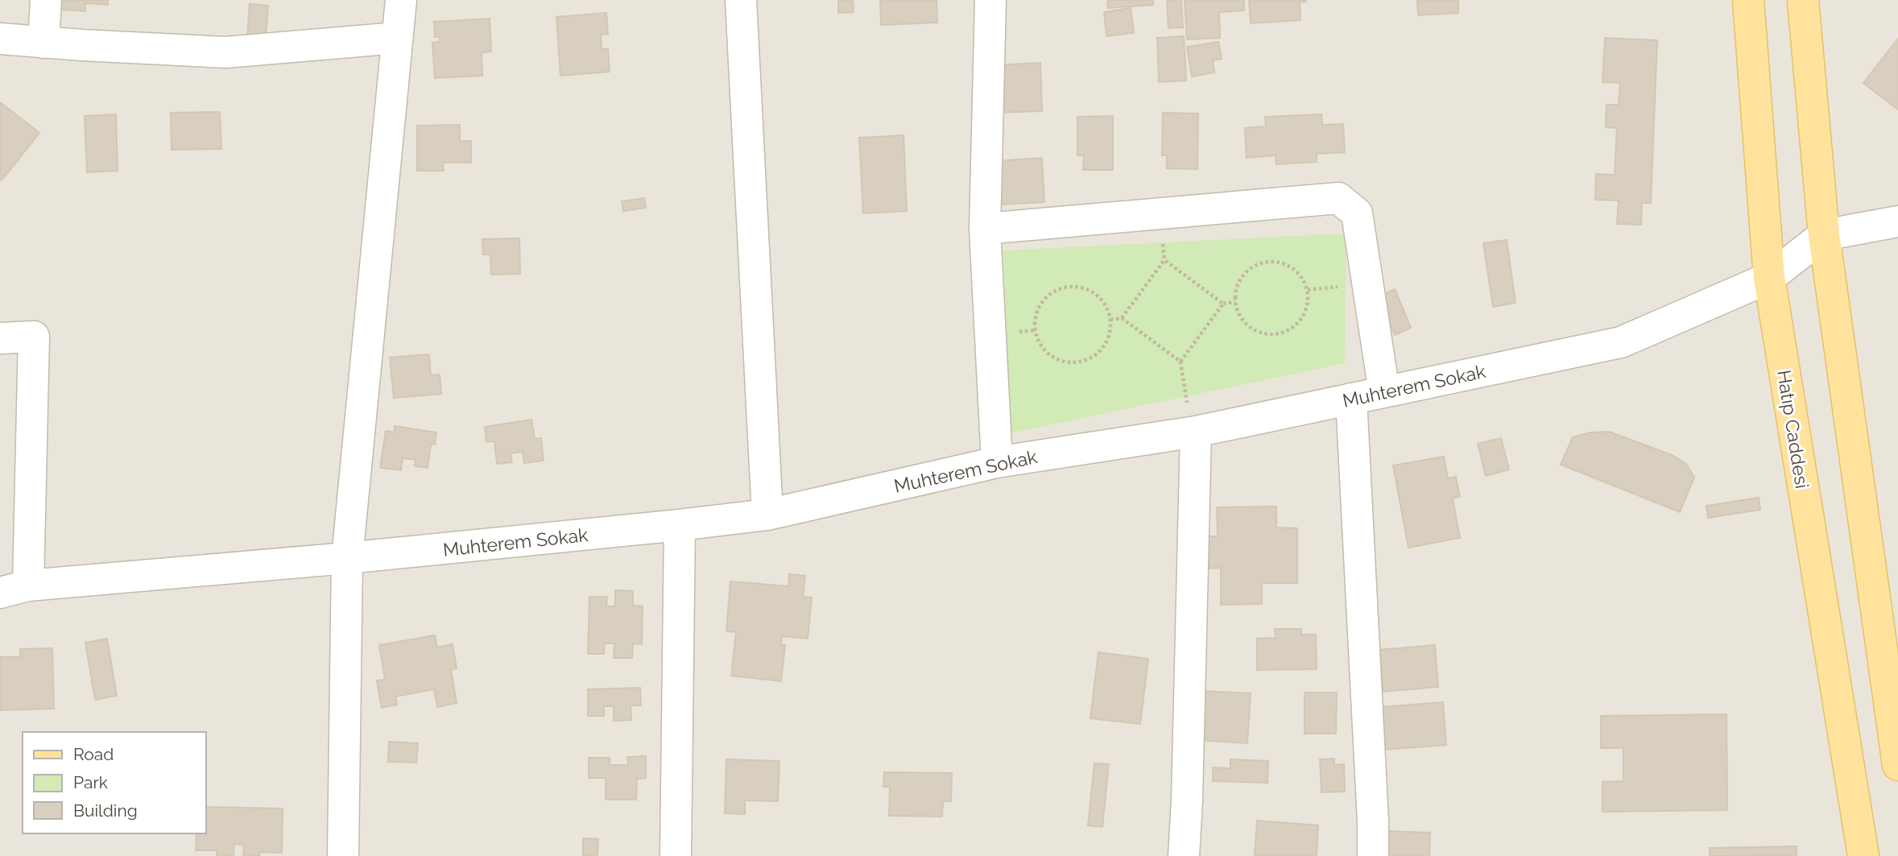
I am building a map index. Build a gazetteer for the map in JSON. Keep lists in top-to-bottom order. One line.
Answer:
{"streets":{"main road":["Hatıp Caddesi"],"street":["Muhterem Sokak"]},"crossings":[["Muhterem Sokak","Hatıp Caddesi"]],"legend":["Road","Park","Building"]}
